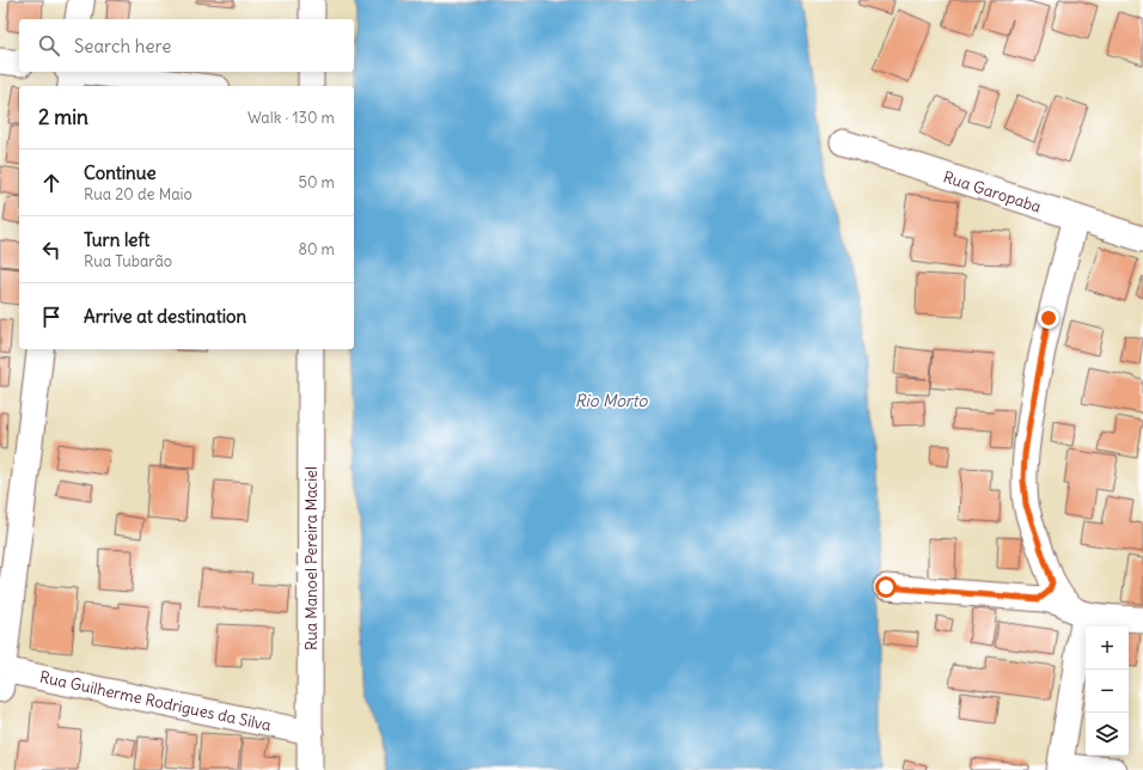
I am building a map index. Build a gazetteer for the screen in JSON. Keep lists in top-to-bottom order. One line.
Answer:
{"streets":{"street":["Rua Garopaba","Rua Manoel Pereira Maciel","Rua Guilherme Rodrigues da Silva"]},"crossings":[["Rua Manoel Pereira Maciel","Rua Guilherme Rodrigues da Silva"]],"water":["Rio Morto"],"page":{"search":"Search here","heading":["2 min","Walk · 130 m"],"list":[["Continue","Rua 20 de Maio","50 m"],["Turn left","Rua Tubarão","80 m"],"Arrive at destination"],"map_buttons":["+","−"]}}
